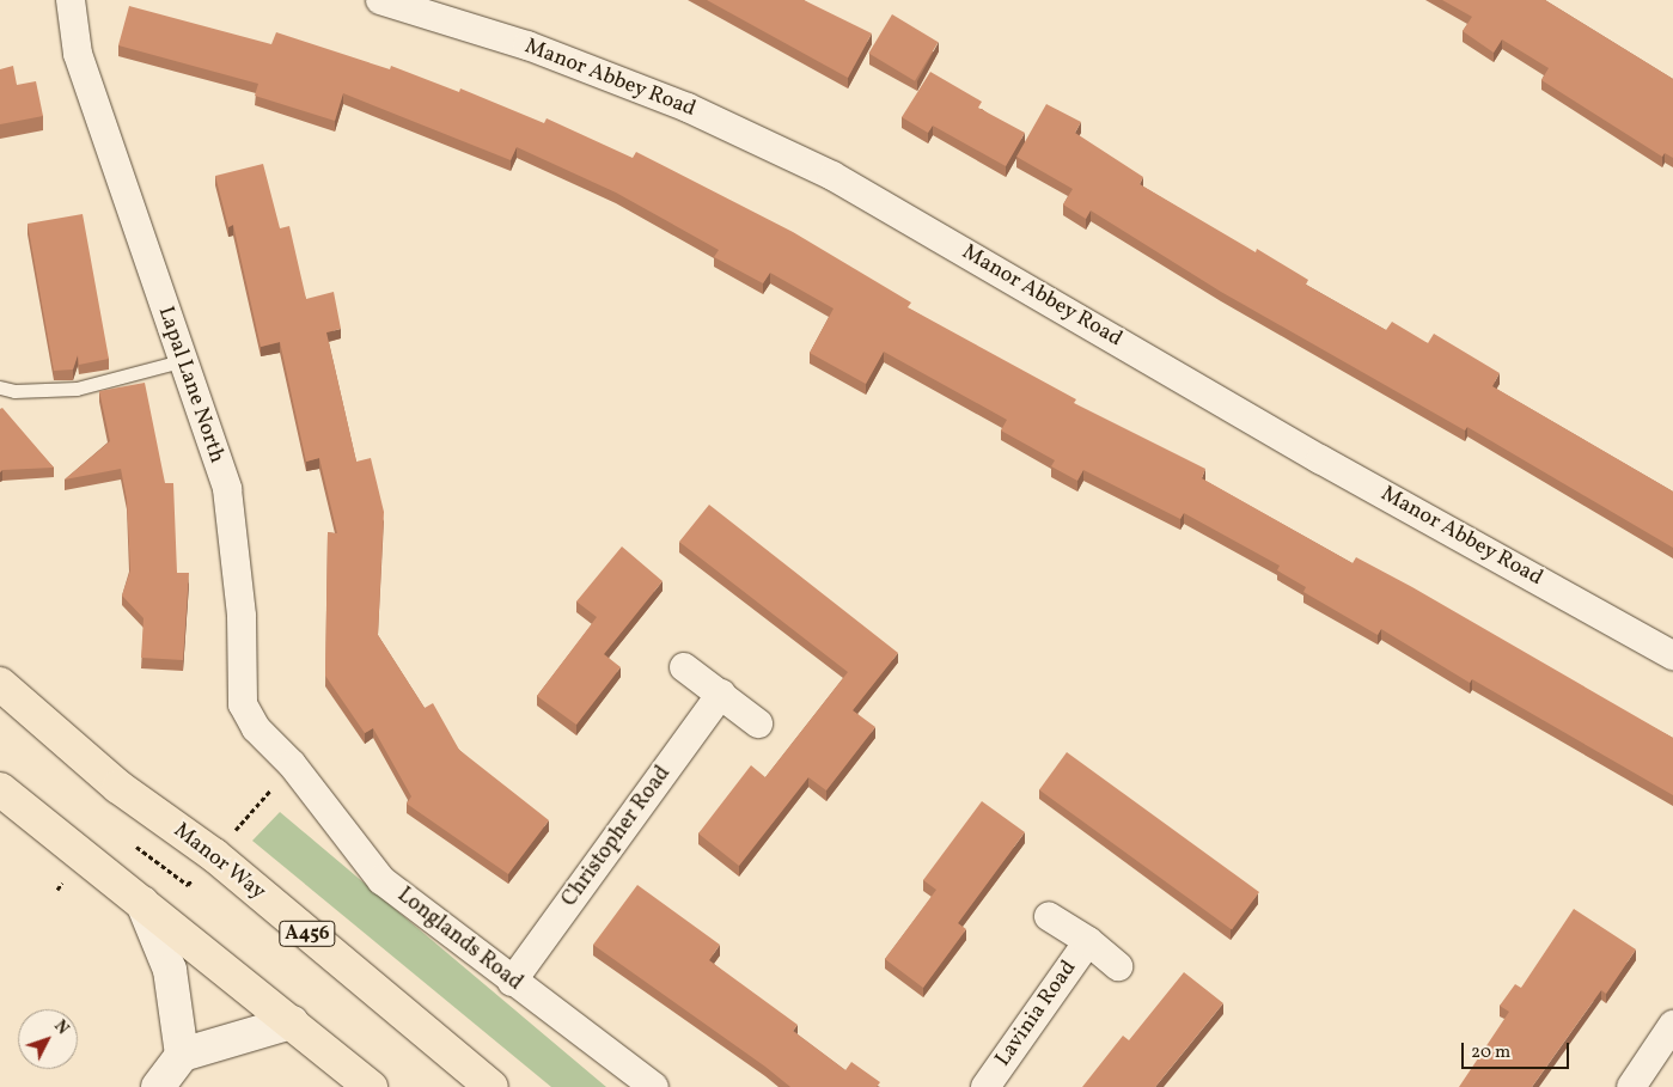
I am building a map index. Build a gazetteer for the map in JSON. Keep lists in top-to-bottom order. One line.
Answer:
{"streets":{"highway":["Manor Way","A456"],"street":["Manor Abbey Road","Lapal Lane North","Christopher Road","Longlands Road","Lavinia Road"]},"crossings":[["Lapal Lane North","Longlands Road"],["Christopher Road","Longlands Road"]],"scale_bar":"20 m","north":"top right"}
